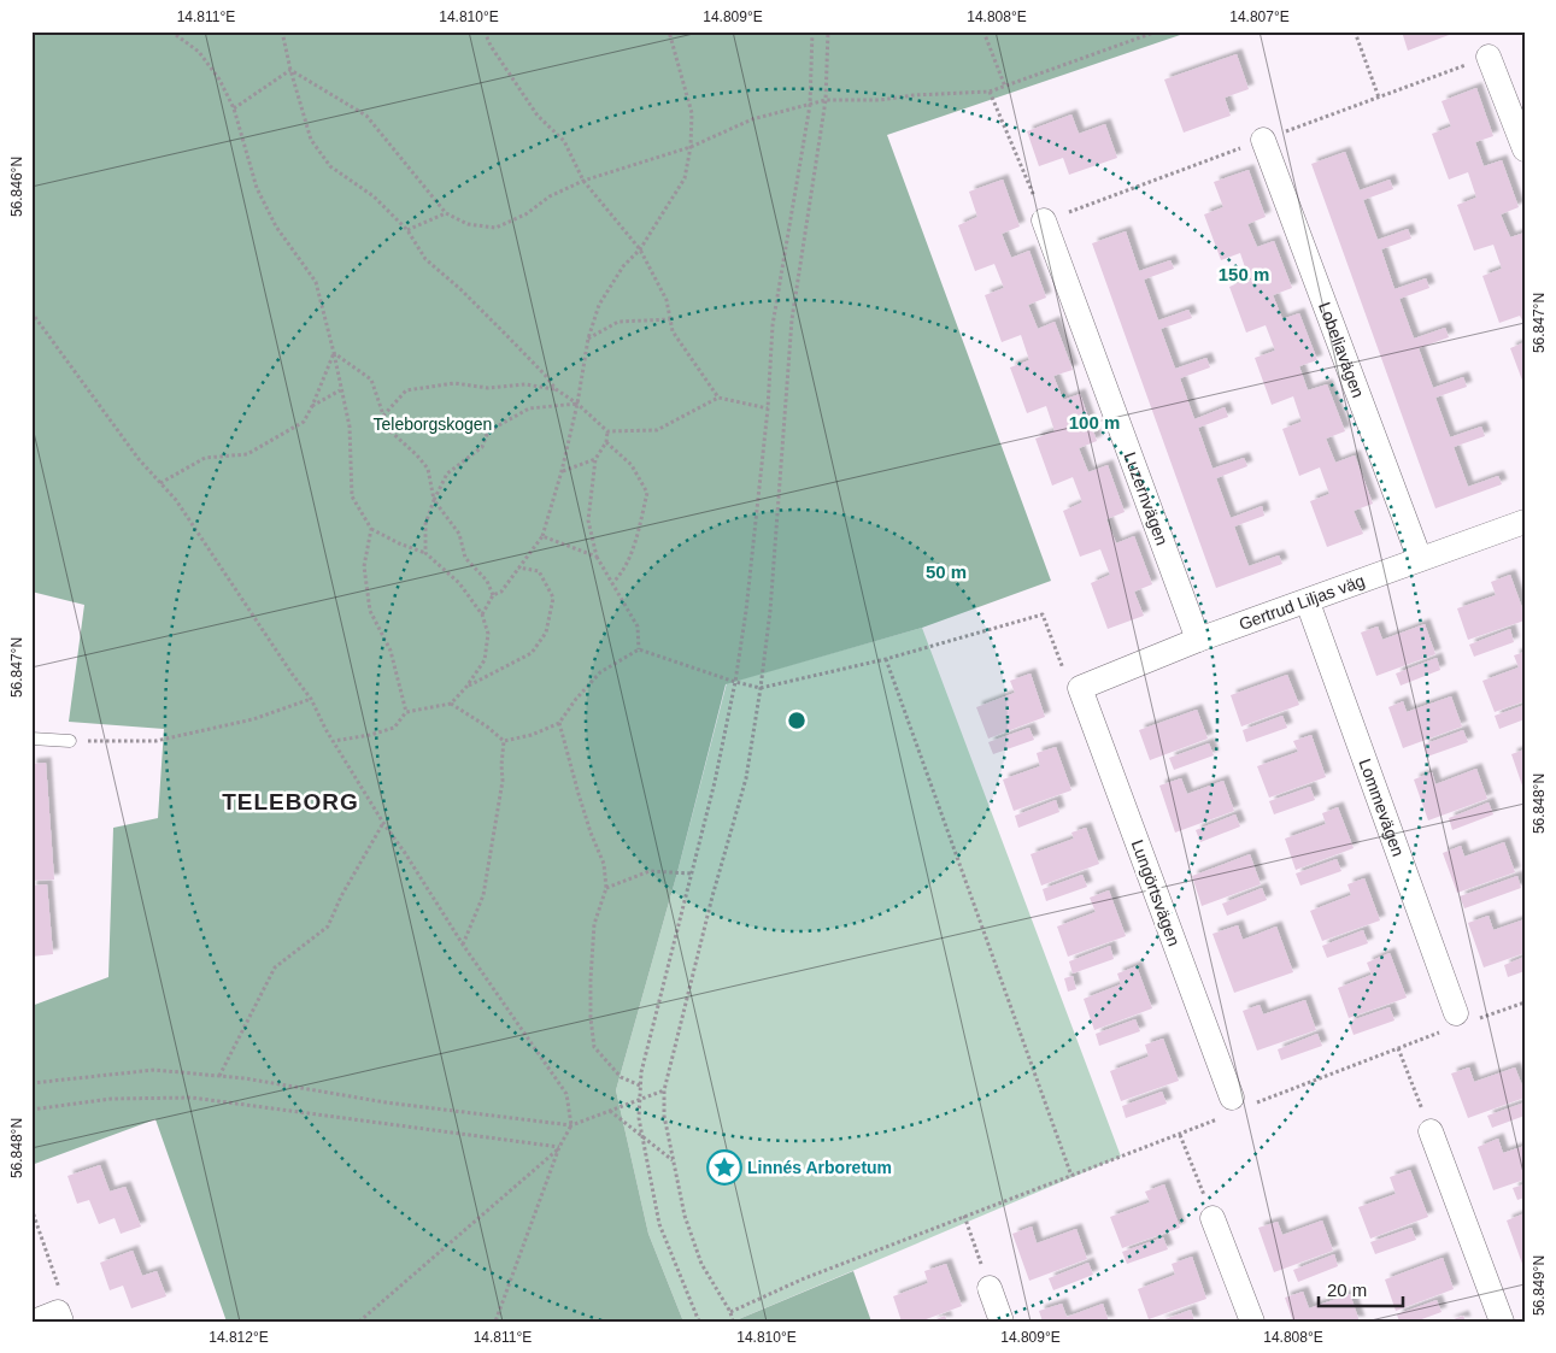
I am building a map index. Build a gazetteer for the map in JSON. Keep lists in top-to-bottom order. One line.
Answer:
{"streets":{"street":["Lobeliavägen","Luzernvägen","Gertrud Liljas väg","Lommevägen","Lungörtsvägen"]},"crossings":[["Lobeliavägen","Gertrud Liljas väg"],["Luzernvägen","Gertrud Liljas väg"],["Gertrud Liljas väg","Lommevägen"],["Gertrud Liljas väg","Lungörtsvägen"]],"districts":["TELEBORG"],"parks":["Teleborgskogen"],"places":{"place":["Linnés Arboretum"]},"scale_bar":"20 m","coordinates":["14.811°E","14.810°E","14.809°E","14.808°E","14.807°E","56.846°N","56.847°N","56.848°N","56.849°N","14.812°E"],"rings":["150 m","100 m","50 m"]}
